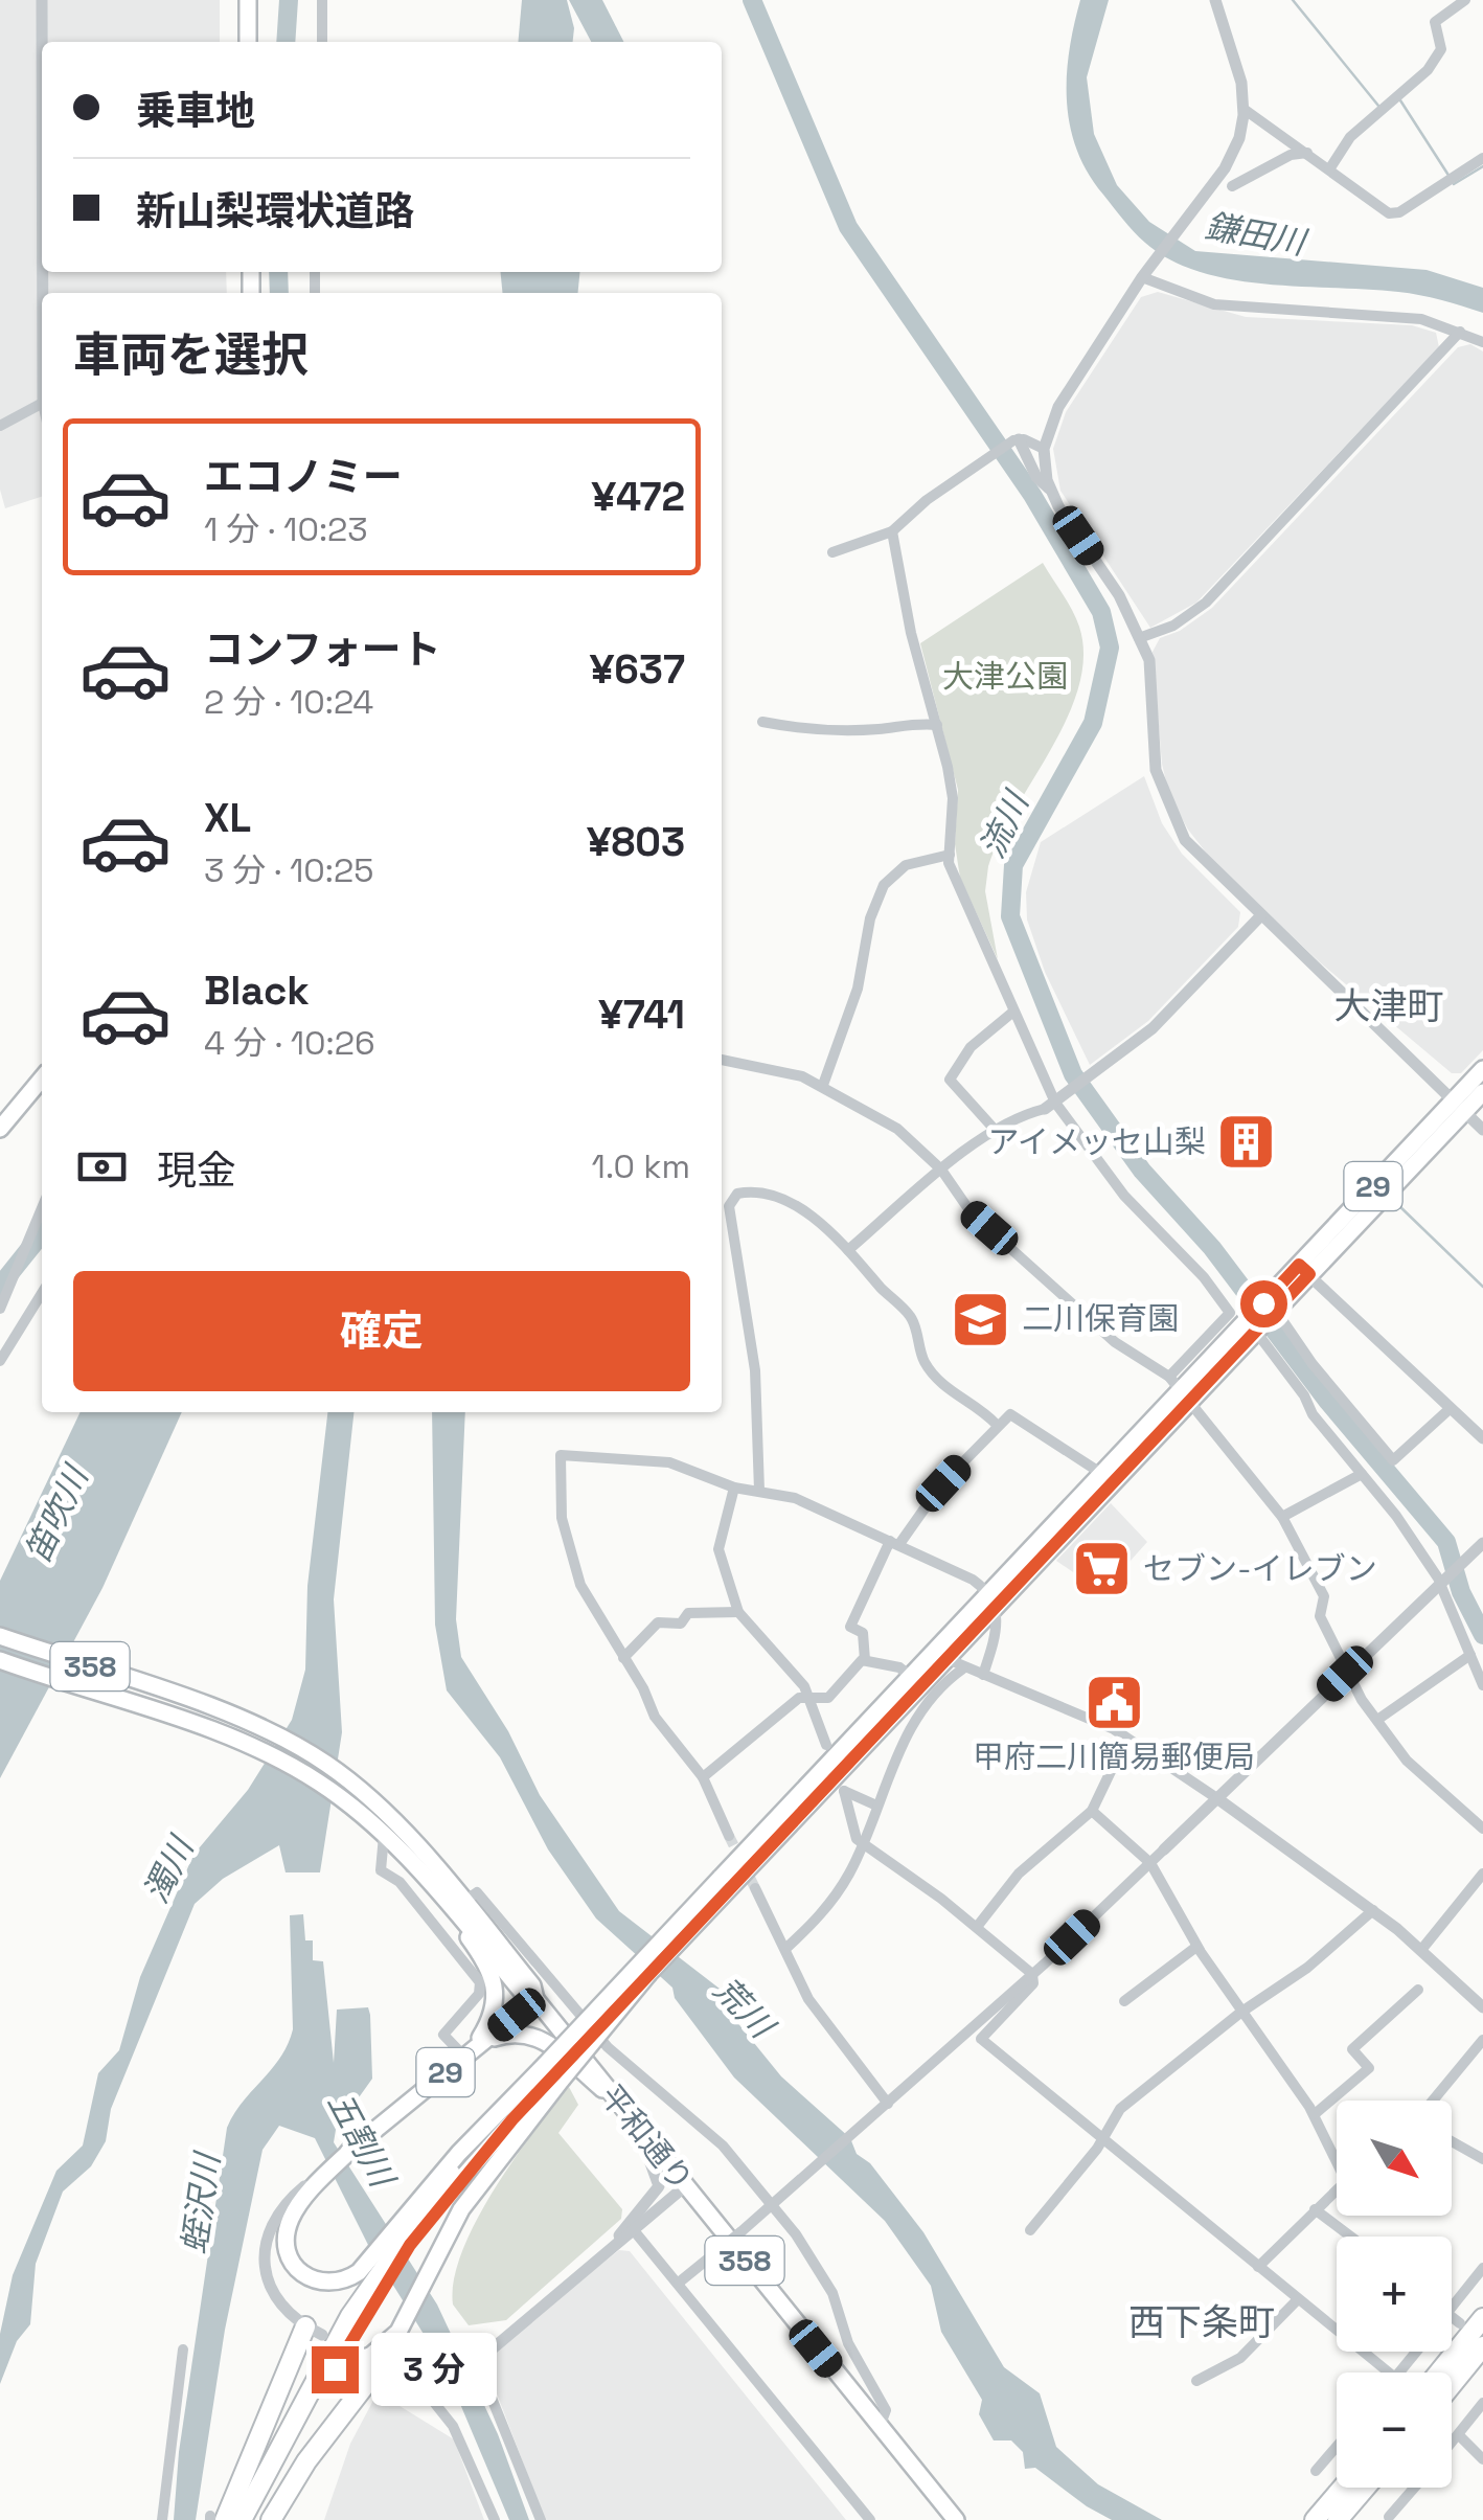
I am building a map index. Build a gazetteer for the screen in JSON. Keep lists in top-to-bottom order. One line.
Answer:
{"streets":{"main road":["29","358","平和通り"]},"crossings":[["29","平和通り"]],"districts":["大津町","西下条町"],"water":["鎌田川","流川","笛吹川","濁川","荒川","五割川","蛭沢川"],"parks":["大津公園"],"places":{"building":["アイメッセ山梨"],"school or university":["二川保育園"],"supermarket":["セブン-イレブン"],"public building":["甲府二川簡易郵便局"]},"north":"bottom right","page":{"banner":["乗車地","新山梨環状道路"],"heading":"車両を選択","list":[{"name":"エコノミー","note":"1 分 · 10:23","value":"¥472"},{"name":"コンフォート","note":"2 分 · 10:24","value":"¥637"},{"name":"XL","note":"3 分 · 10:25","value":"¥803"},{"name":"Black","note":"4 分 · 10:26","value":"¥741"}],"pay":["現金","1.0 km"],"buttons":"確定","map_buttons":["+","−"],"bubble":"3 分"}}
